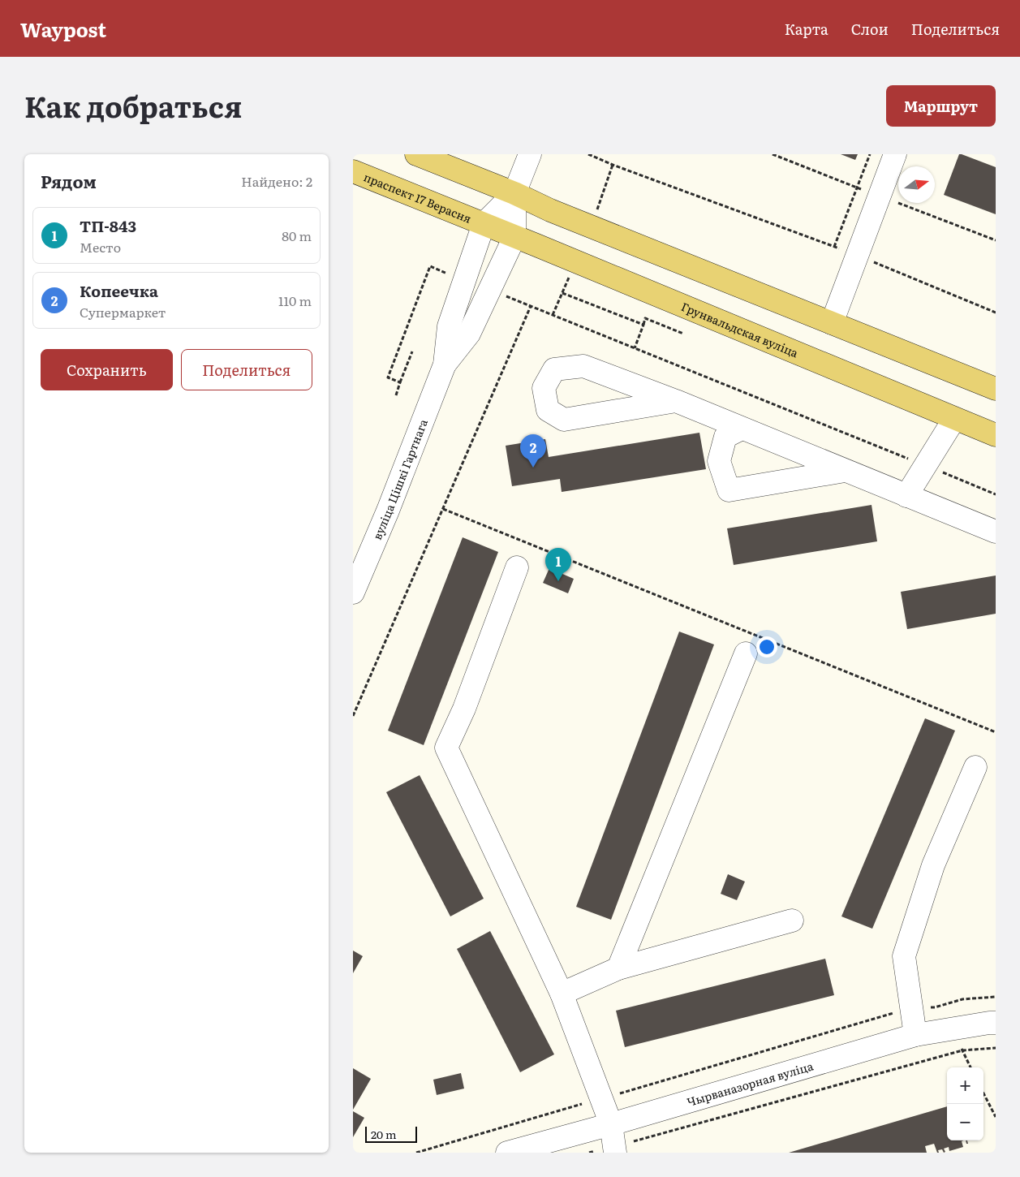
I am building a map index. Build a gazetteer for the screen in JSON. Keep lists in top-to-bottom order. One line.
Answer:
{"streets":{"main road":["праспект 17 Верасня","Грунвальдская вуліца"],"street":["вуліца Цішкі Гартнага","Чырваназорная вуліца"]},"crossings":[["праспект 17 Верасня","Грунвальдская вуліца"],["праспект 17 Верасня","вуліца Цішкі Гартнага"],["Грунвальдская вуліца","вуліца Цішкі Гартнага"]],"scale_bar":"20 m","north":"right","page":{"header":"Waypost","nav":["Карта","Слои","Поделиться"],"title":"Как добраться","buttons":["Маршрут",["Сохранить","Поделиться"]],"heading":["Рядом","Найдено: 2"],"list":[{"mark":"1","name":"ТП-843","note":"Место","value":"80 m"},{"mark":"2","name":"Копеечка","note":"Супермаркет","value":"110 m"}],"pins":["2","1"],"map_buttons":["+","−"],"scale":"20 m"}}
